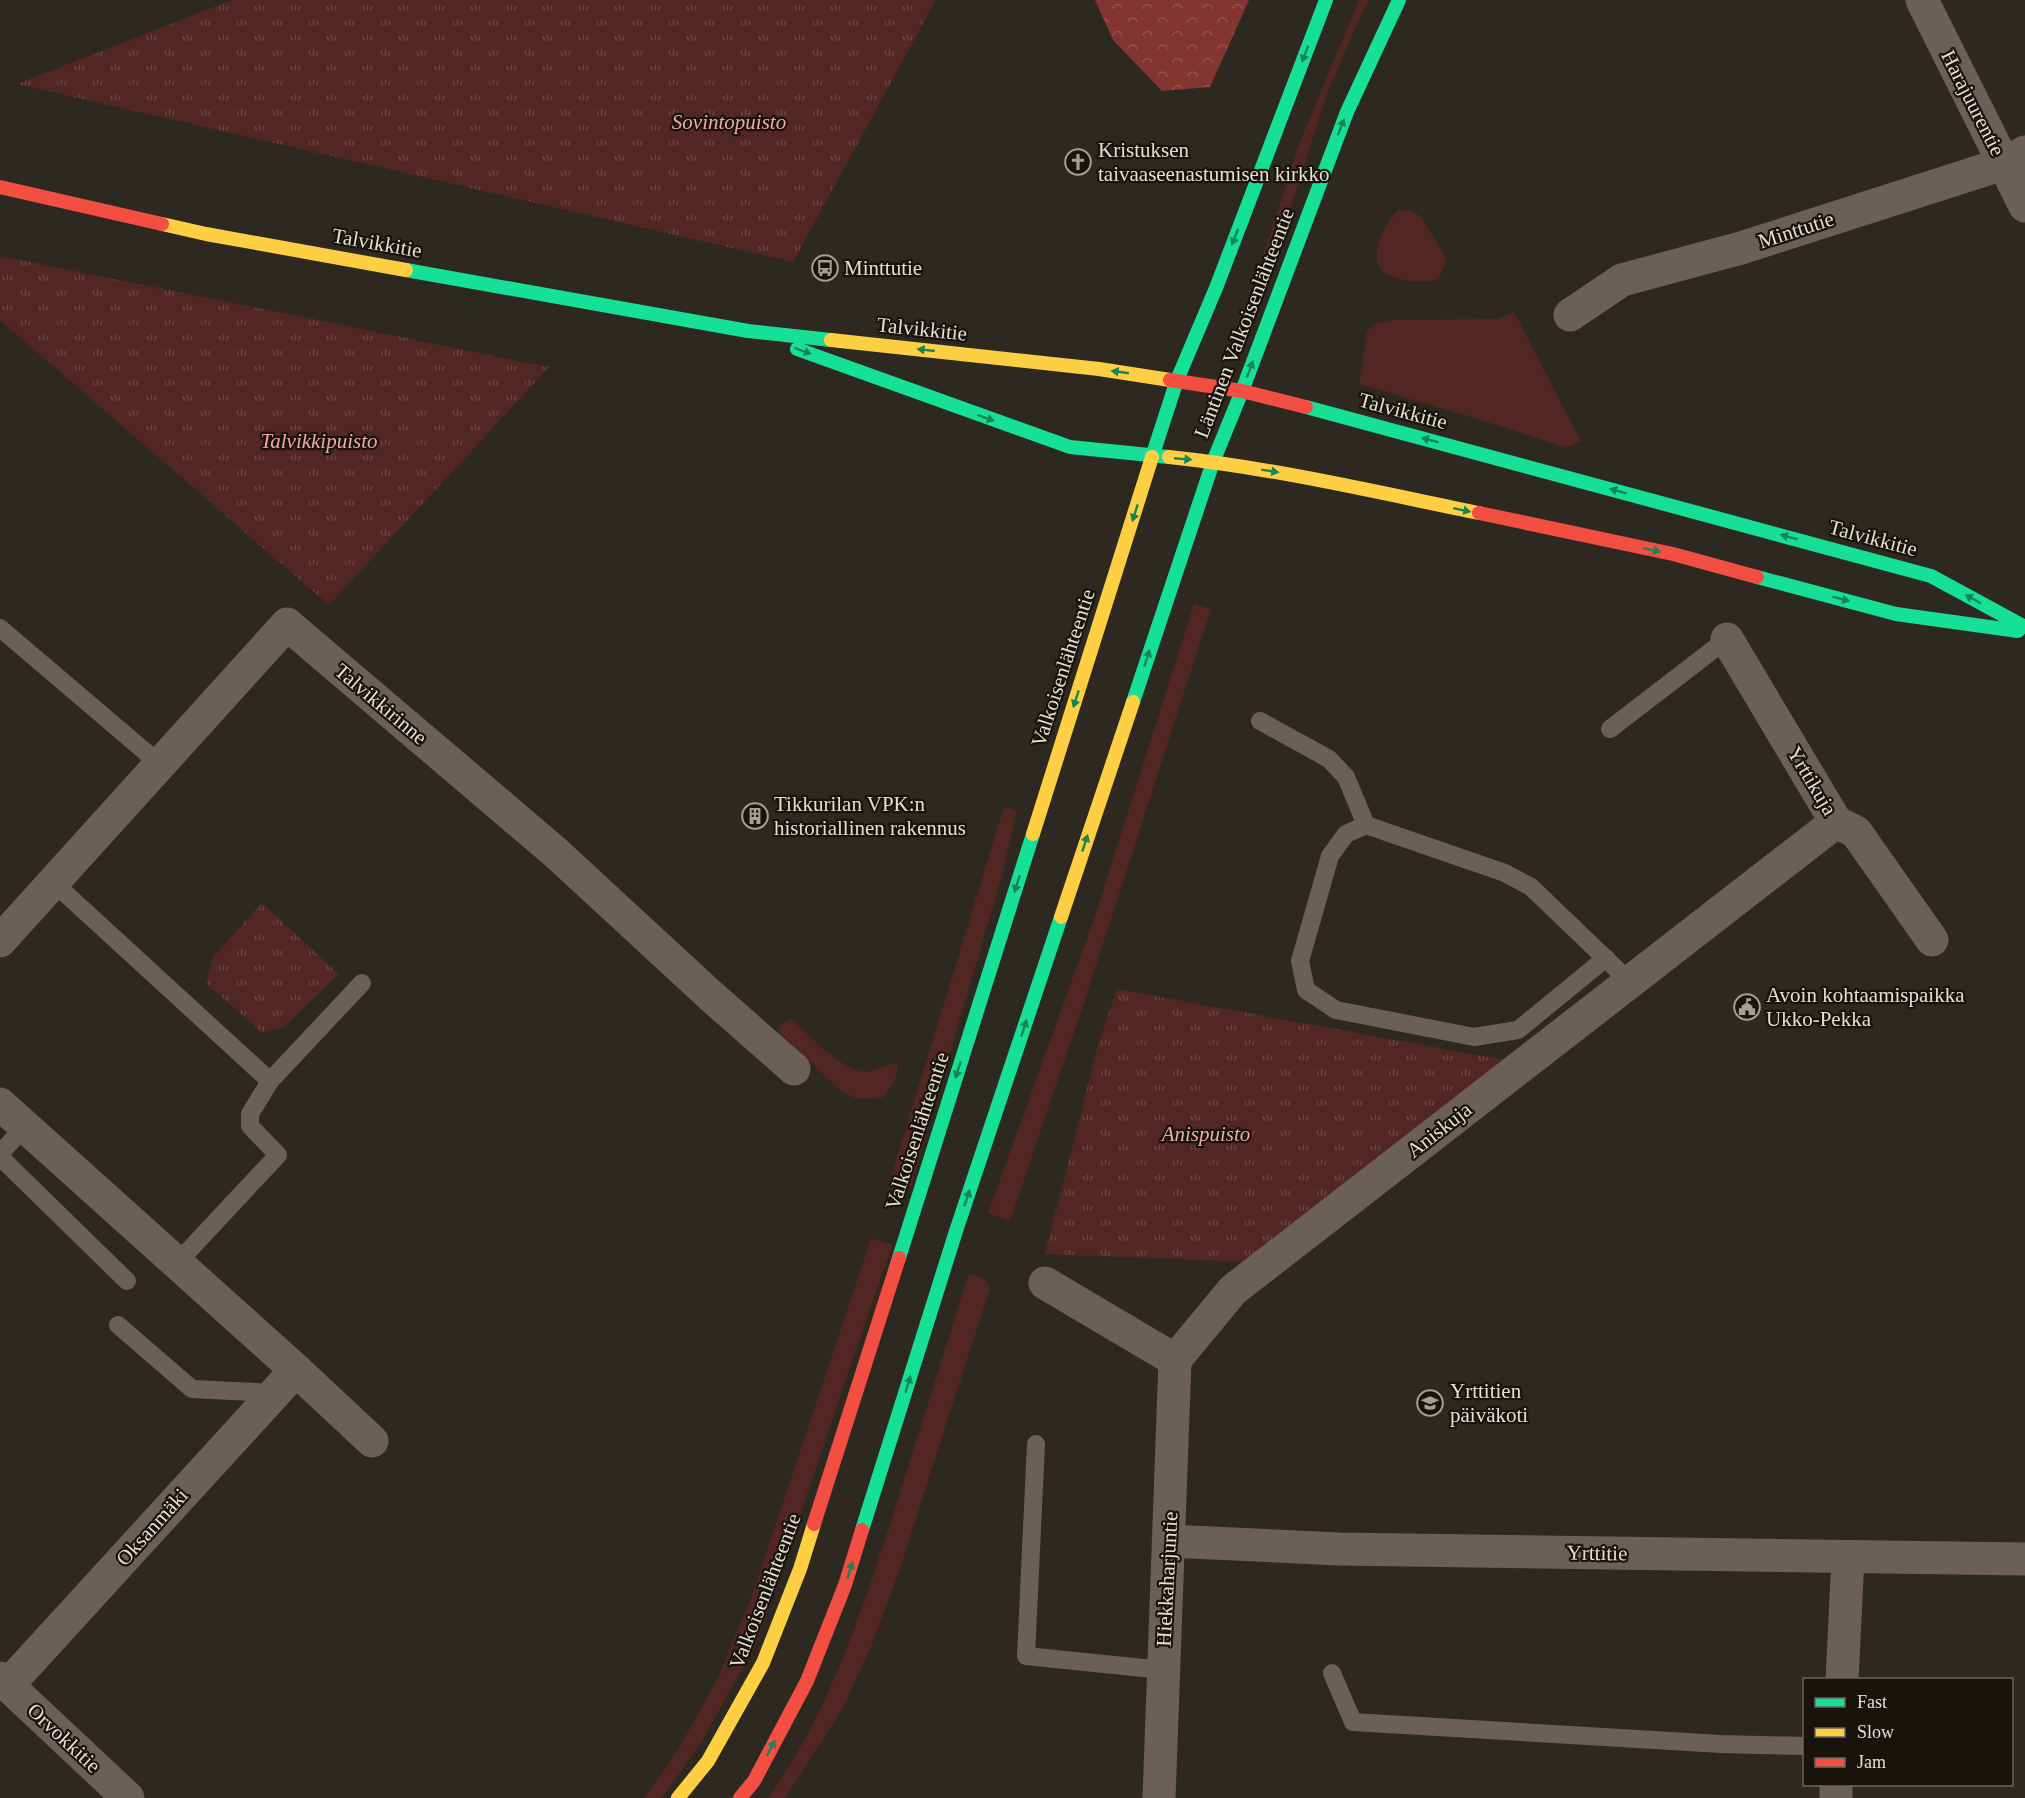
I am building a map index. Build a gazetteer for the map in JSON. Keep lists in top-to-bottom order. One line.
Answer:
{"streets":{"main road":["Talvikkitie","Läntinen Valkoisenlähteentie","Valkoisenlähteentie"],"street":["Harajuurentie","Minttutie","Talvikkirinne","Yrttikuja","Aniskuja","Oksanmäki","Yrttitie","Hiekkaharjuntie","Orvokkitie"]},"crossings":[["Harajuurentie","Minttutie"],["Talvikkitie","Läntinen Valkoisenlähteentie"],["Talvikkitie","Valkoisenlähteentie"],["Läntinen Valkoisenlähteentie","Valkoisenlähteentie"],["Yrttikuja","Aniskuja"],["Aniskuja","Hiekkaharjuntie"],["Oksanmäki","Orvokkitie"],["Yrttitie","Hiekkaharjuntie"]],"parks":["Sovintopuisto","Talvikkipuisto","Anispuisto"],"places":{"church":["Kristuksen taivaaseenastumisen kirkko"],"bus stop":["Minttutie"],"building":["Tikkurilan VPK:n historiallinen rakennus"],"public building":["Avoin kohtaamispaikka Ukko-Pekka"],"school or university":["Yrttitien päiväkoti"]},"legend":["Fast","Slow","Jam"]}
